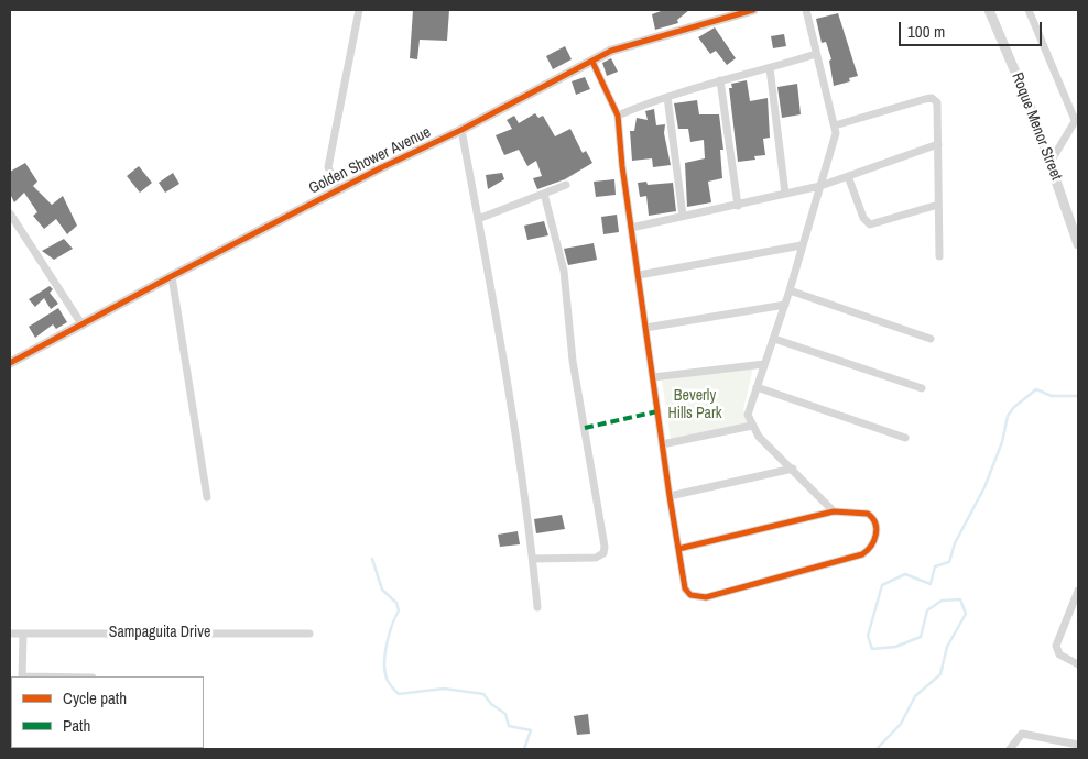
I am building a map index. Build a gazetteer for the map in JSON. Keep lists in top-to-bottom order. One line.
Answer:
{"streets":{"street":["Roque Menor Street","Golden Shower Avenue","Sampaguita Drive"]},"parks":["Beverly Hills Park"],"legend":["Cycle path","Path"],"scale_bar":"100 m"}
